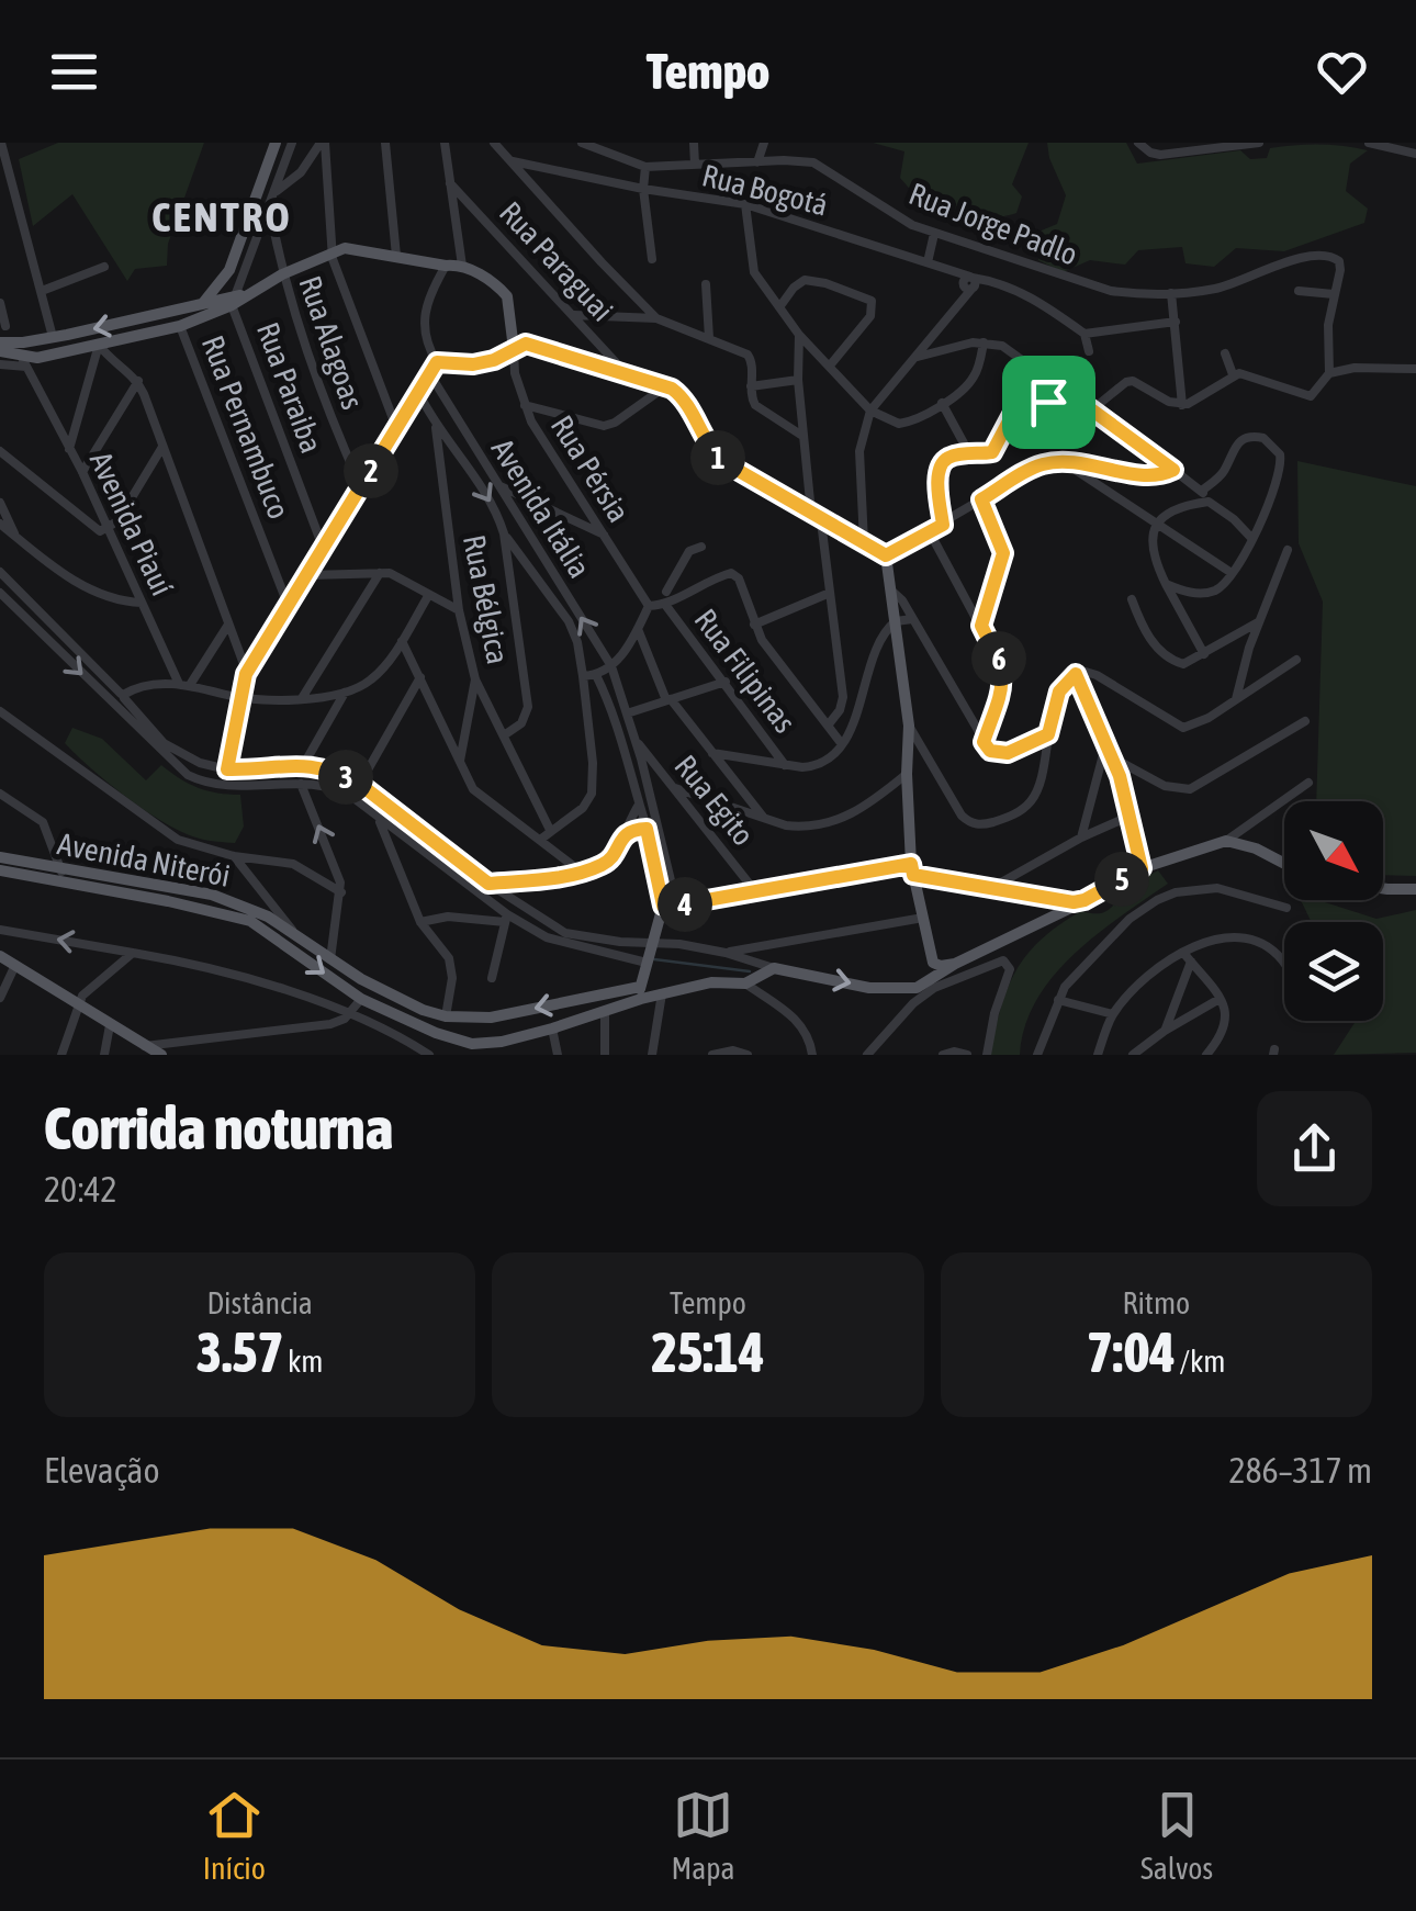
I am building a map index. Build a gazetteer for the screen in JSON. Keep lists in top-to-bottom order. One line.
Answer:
{"streets":{"main road":["Avenida Niterói"],"street":["Rua Bogotá","Rua Jorge Padlo","Rua Paraguai","Rua Alagoas","Rua Paraiba","Rua Pernambuco","Rua Pérsia","Avenida Itália","Avenida Piauí","Rua Bélgica","Rua Filipinas","Rua Egito"]},"crossings":[["Avenida Itália","Rua Bélgica"],["Avenida Itália","Rua Egito"]],"districts":["CENTRO"],"north":"bottom right","page":{"header":"Tempo","pins":["1","2","6","3","5","4"],"heading":["Corrida noturna","20:42"],"stats":[["Distância","3.57 km"],["Tempo","25:14"],["Ritmo","7:04 /km"]],"chart":["Elevação","286–317 m"],"tabs":["Início","Mapa","Salvos"]}}
